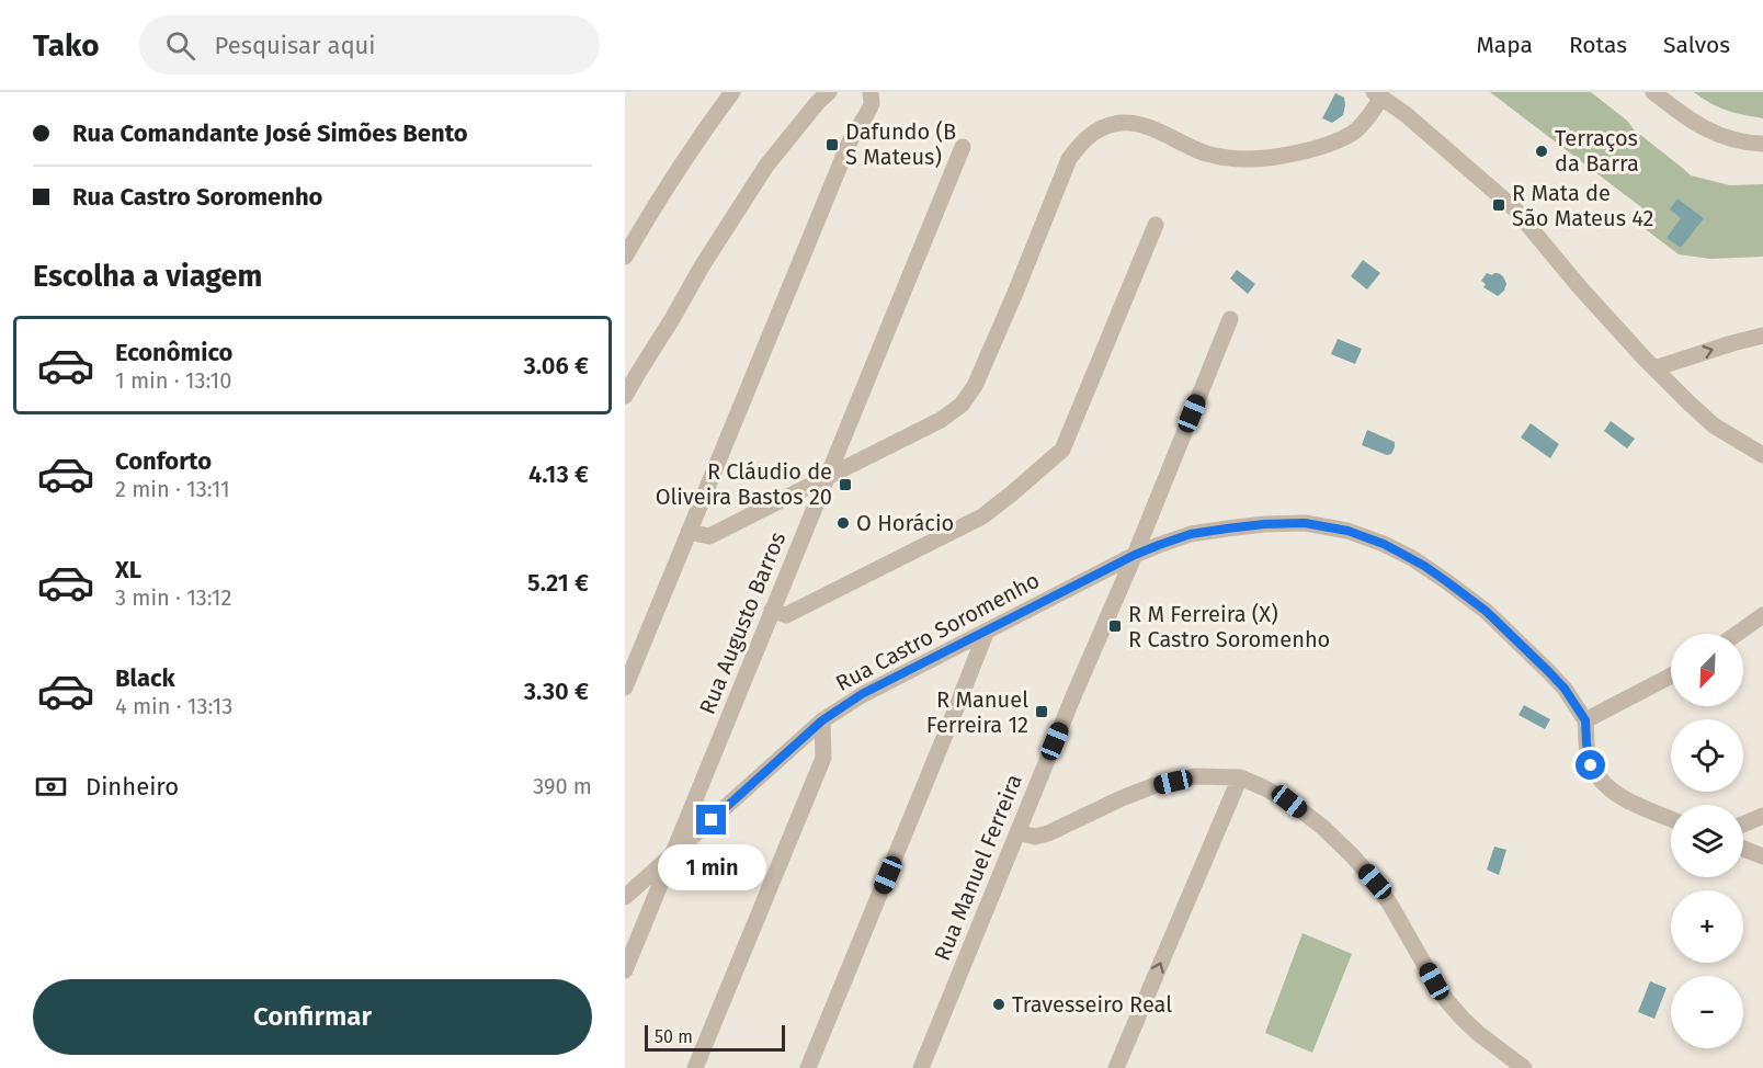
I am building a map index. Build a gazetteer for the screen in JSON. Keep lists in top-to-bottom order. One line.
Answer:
{"streets":{"street":["Rua Augusto Barros","Rua Castro Soromenho","Rua Manuel Ferreira"]},"crossings":[["Rua Augusto Barros","Rua Castro Soromenho"],["Rua Castro Soromenho","Rua Manuel Ferreira"]],"places":{"transit":["Dafundo (B S Mateus)","R Mata de São Mateus 42","R Cláudio de Oliveira Bastos 20","R M Ferreira (X) R Castro Soromenho","R Manuel Ferreira 12"],"other":["Terraços da Barra","O Horácio","Travesseiro Real"]},"scale_bar":"50 m","north":"bottom left","page":{"header":"Tako","search":"Pesquisar aqui","nav":["Mapa","Rotas","Salvos"],"banner":["Rua Comandante José Simões Bento","Rua Castro Soromenho"],"heading":"Escolha a viagem","list":[{"name":"Econômico","note":"1 min · 13:10","value":"3.06 €"},{"name":"Conforto","note":"2 min · 13:11","value":"4.13 €"},{"name":"XL","note":"3 min · 13:12","value":"5.21 €"},{"name":"Black","note":"4 min · 13:13","value":"3.30 €"}],"map_buttons":["+","−"],"pay":["Dinheiro","390 m"],"bubble":"1 min","buttons":"Confirmar","scale":"50 m"}}
